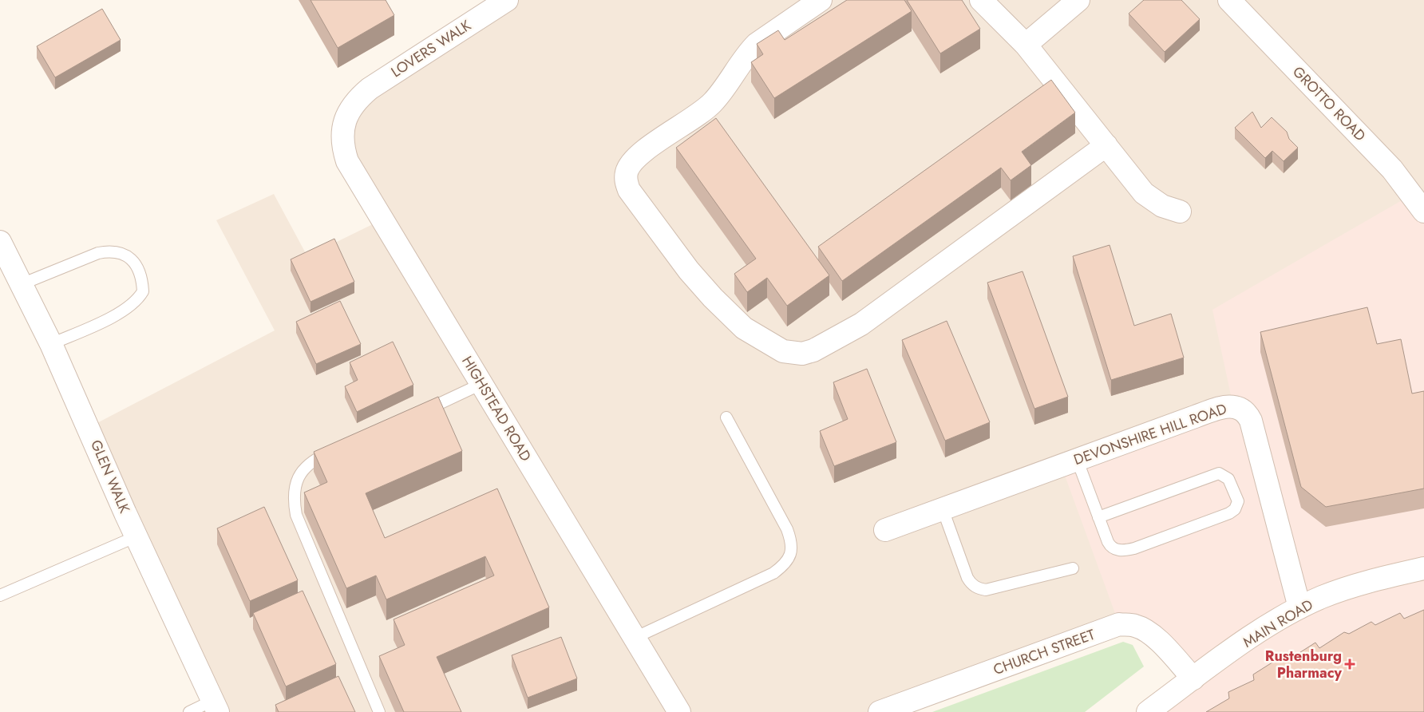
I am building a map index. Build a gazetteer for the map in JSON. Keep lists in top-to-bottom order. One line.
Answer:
{"streets":{"street":["LOVERS WALK","GROTTO ROAD","HIGHSTEAD ROAD","DEVONSHIRE HILL ROAD","GLEN WALK","MAIN ROAD","CHURCH STREET"]},"crossings":[["LOVERS WALK","HIGHSTEAD ROAD"],["DEVONSHIRE HILL ROAD","MAIN ROAD"],["MAIN ROAD","CHURCH STREET"]],"places":{"health":["Rustenburg Pharmacy"]}}
